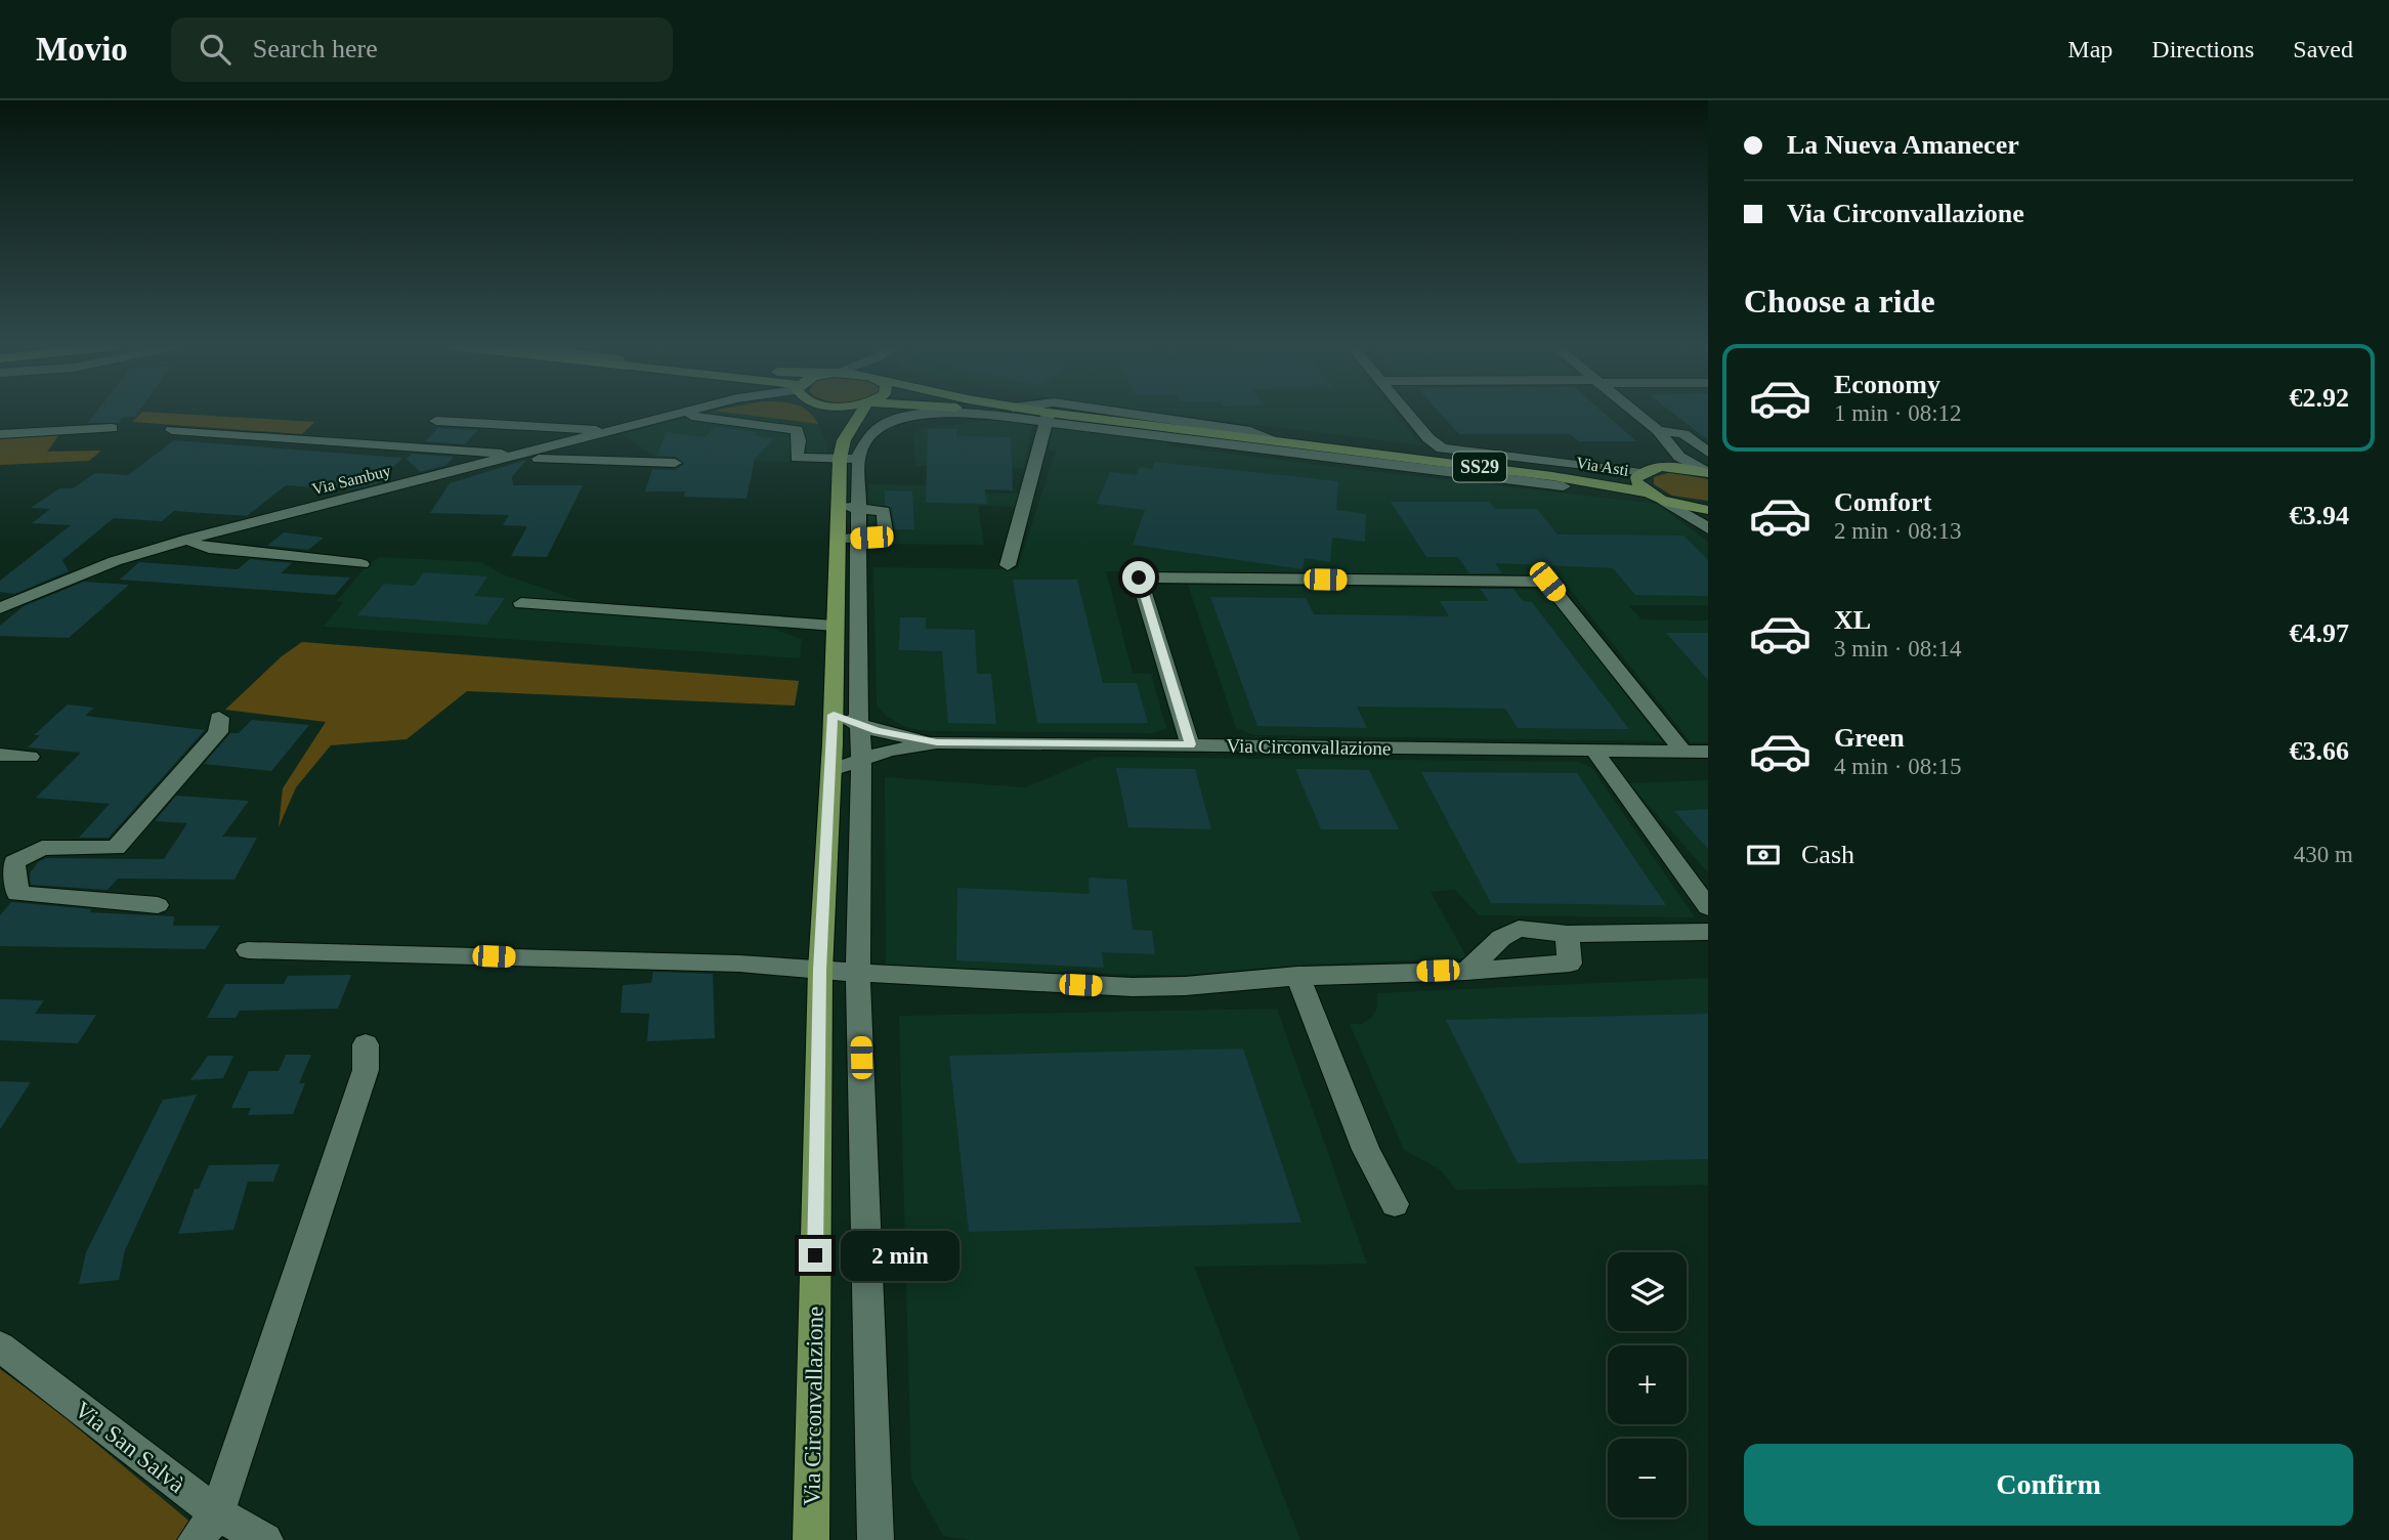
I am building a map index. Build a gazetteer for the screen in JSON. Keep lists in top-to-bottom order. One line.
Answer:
{"streets":{"main road":["Via Asti","Via Circonvallazione"],"street":["Via Sambuy","Via San Salvà"]},"page":{"header":"Movio","search":"Search here","nav":["Map","Directions","Saved"],"banner":["La Nueva Amanecer","Via Circonvallazione"],"heading":"Choose a ride","list":[{"name":"Economy","note":"1 min · 08:12","value":"€2.92"},{"name":"Comfort","note":"2 min · 08:13","value":"€3.94"},{"name":"XL","note":"3 min · 08:14","value":"€4.97"},{"name":"Green","note":"4 min · 08:15","value":"€3.66"}],"pay":["Cash","430 m"],"bubble":"2 min","map_buttons":["+","−"],"buttons":"Confirm"}}
